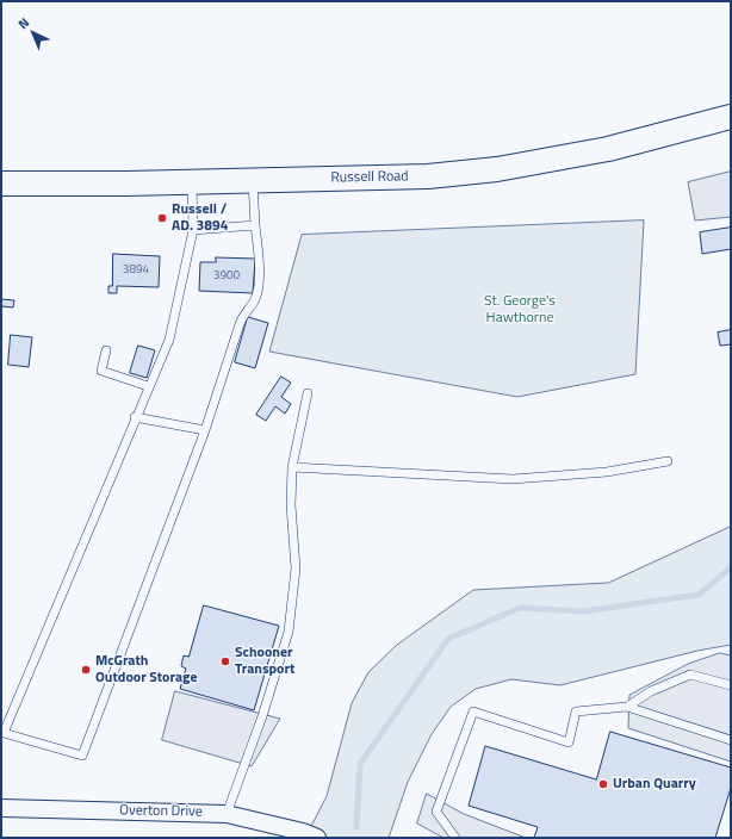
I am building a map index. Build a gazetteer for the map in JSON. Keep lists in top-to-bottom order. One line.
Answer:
{"streets":{"main road":["Russell Road"],"street":["Overton Drive"]},"parks":["St. George's Hawthorne"],"places":["Russell / AD. 3894","Schooner Transport","McGrath Outdoor Storage","Urban Quarry"],"house_numbers":["3894","3900"],"north":"top left"}
